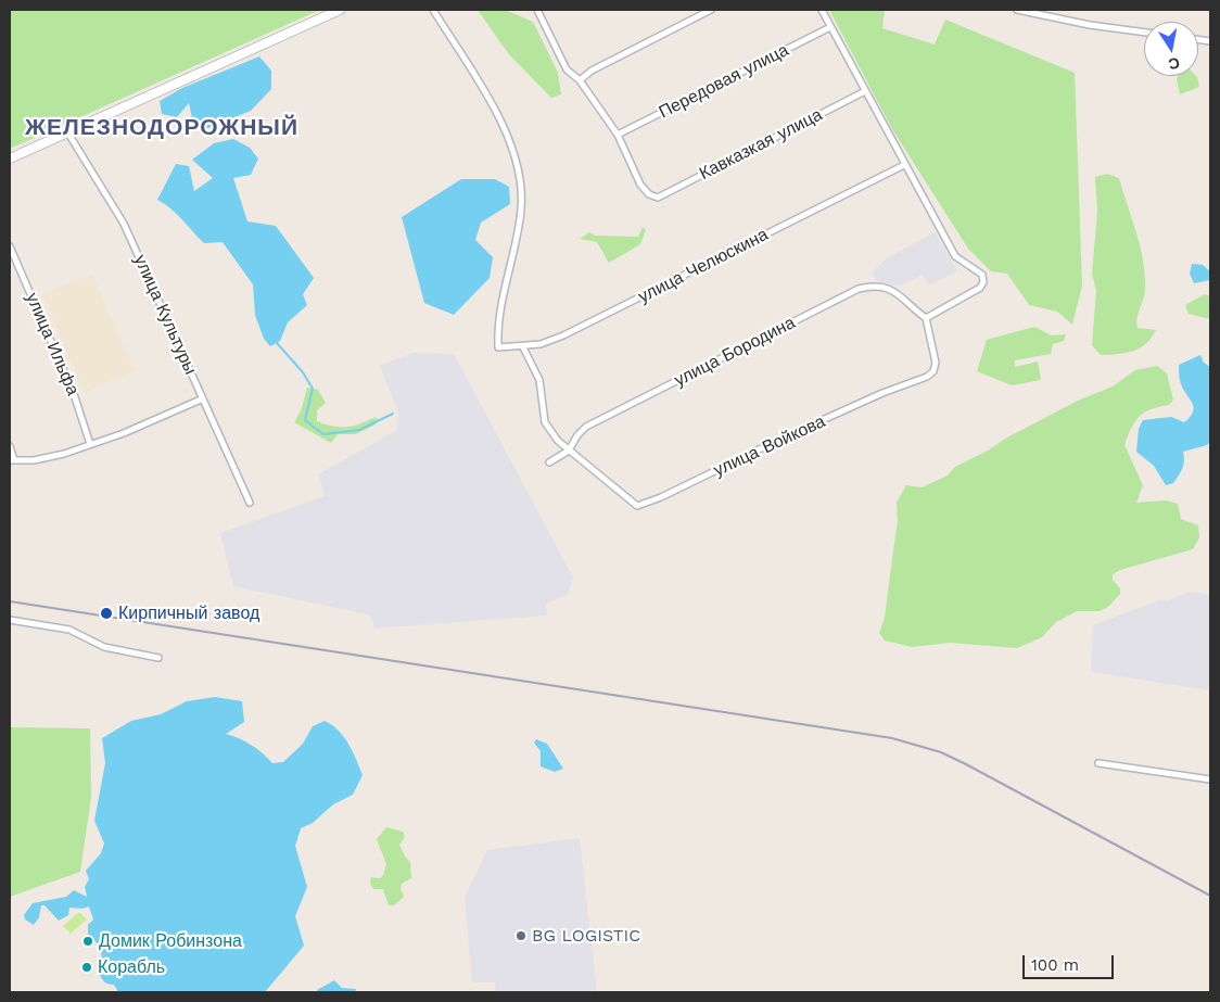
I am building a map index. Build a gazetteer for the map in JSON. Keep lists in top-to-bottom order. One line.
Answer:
{"streets":{"street":["Передовая улица","Кавказкая улица","улица Челюскина","улица Культуры","улица Ильфа","улица Бородина","улица Войкова"]},"crossings":[["Передовая улица","Кавказкая улица"],["улица Бородина","улица Войкова"]],"districts":["ЖЕЛЕЗНОДОРОЖНЫЙ"],"places":["Кирпичный завод","BG LOGISTIC","Домик Робинзона","Корабль"],"scale_bar":"100 m","north":"bottom"}
